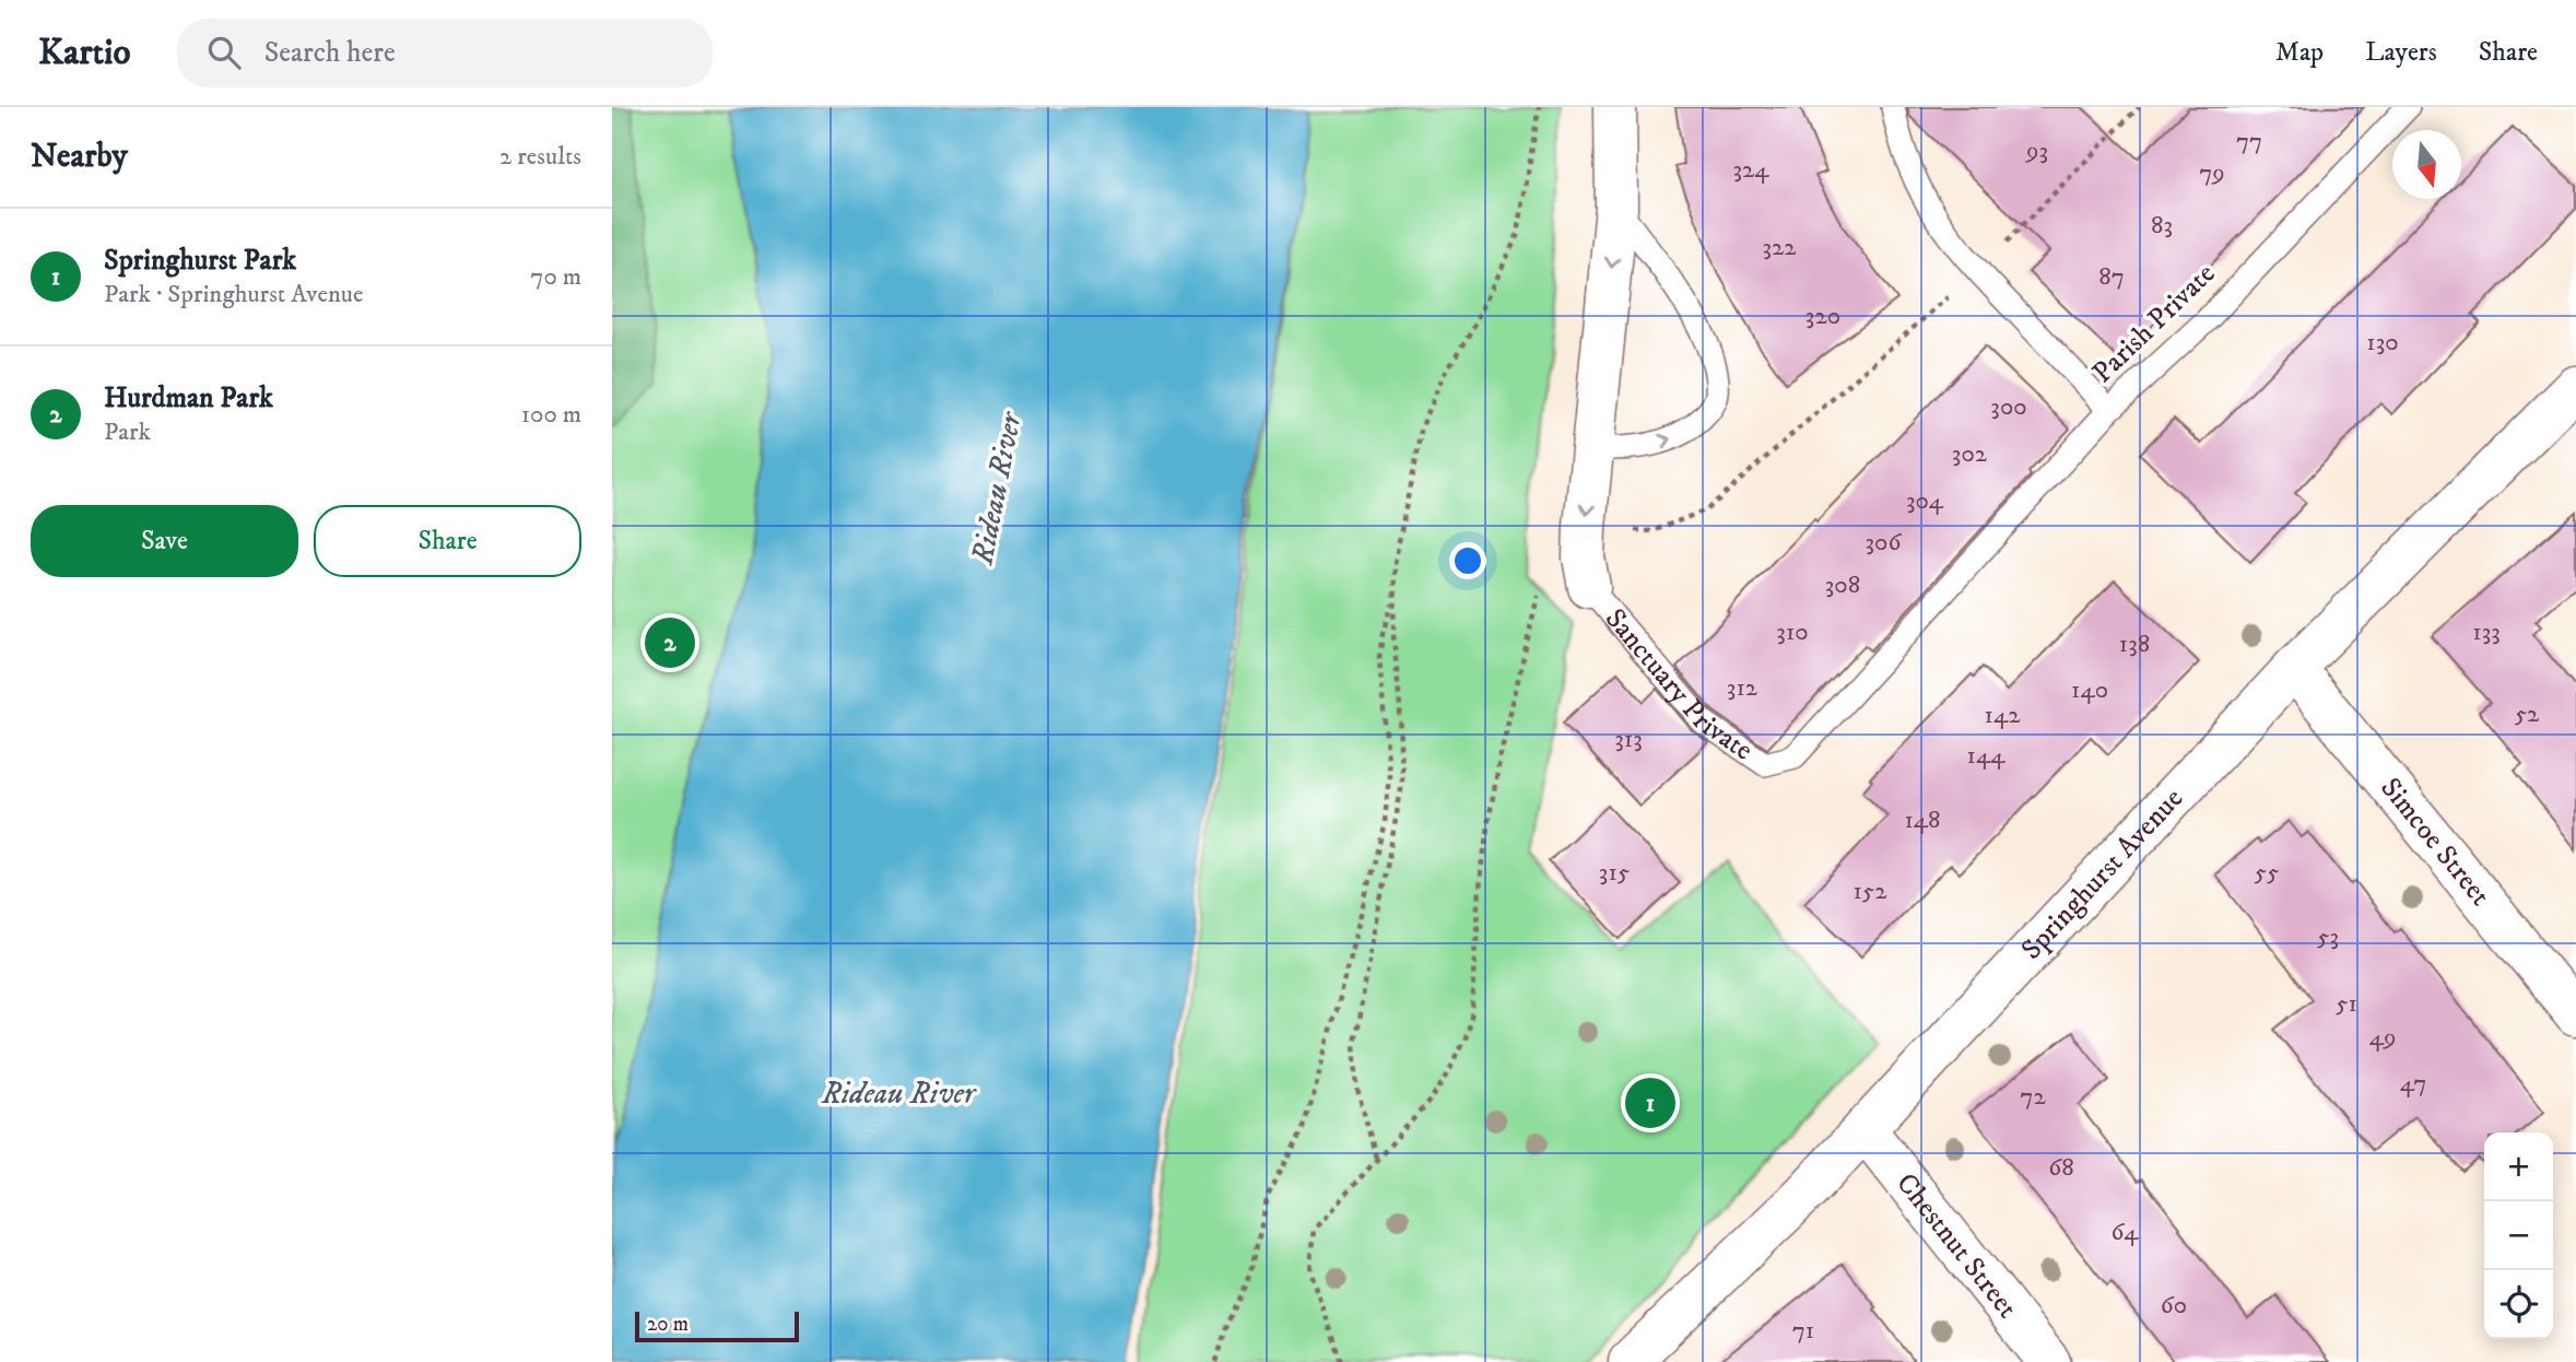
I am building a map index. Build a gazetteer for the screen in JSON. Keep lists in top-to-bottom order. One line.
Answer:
{"streets":{"street":["Sanctuary Private","Simcoe Street","Springhurst Avenue","Chestnut Street"],"lane":["Parish Private"]},"crossings":[["Parish Private","Sanctuary Private"],["Simcoe Street","Springhurst Avenue"],["Springhurst Avenue","Chestnut Street"]],"water":["Rideau River"],"house_numbers":["77","93","324","79","83","322","87","320","130","300","302","304","306","308","310","133","138","312","140","52","142","313","144","148","315","55","152","53","51","49","47","72","68","64","60","71"],"scale_bar":"20 m","north":"bottom","page":{"header":"Kartio","search":"Search here","nav":["Map","Layers","Share"],"heading":["Nearby","2 results"],"list":[{"mark":"1","name":"Springhurst Park","note":"Park · Springhurst Avenue","value":"70 m"},{"mark":"2","name":"Hurdman Park","note":"Park","value":"100 m"}],"buttons":["Save","Share"],"pins":["2","1"],"map_buttons":["+","−"],"scale":"20 m"}}
